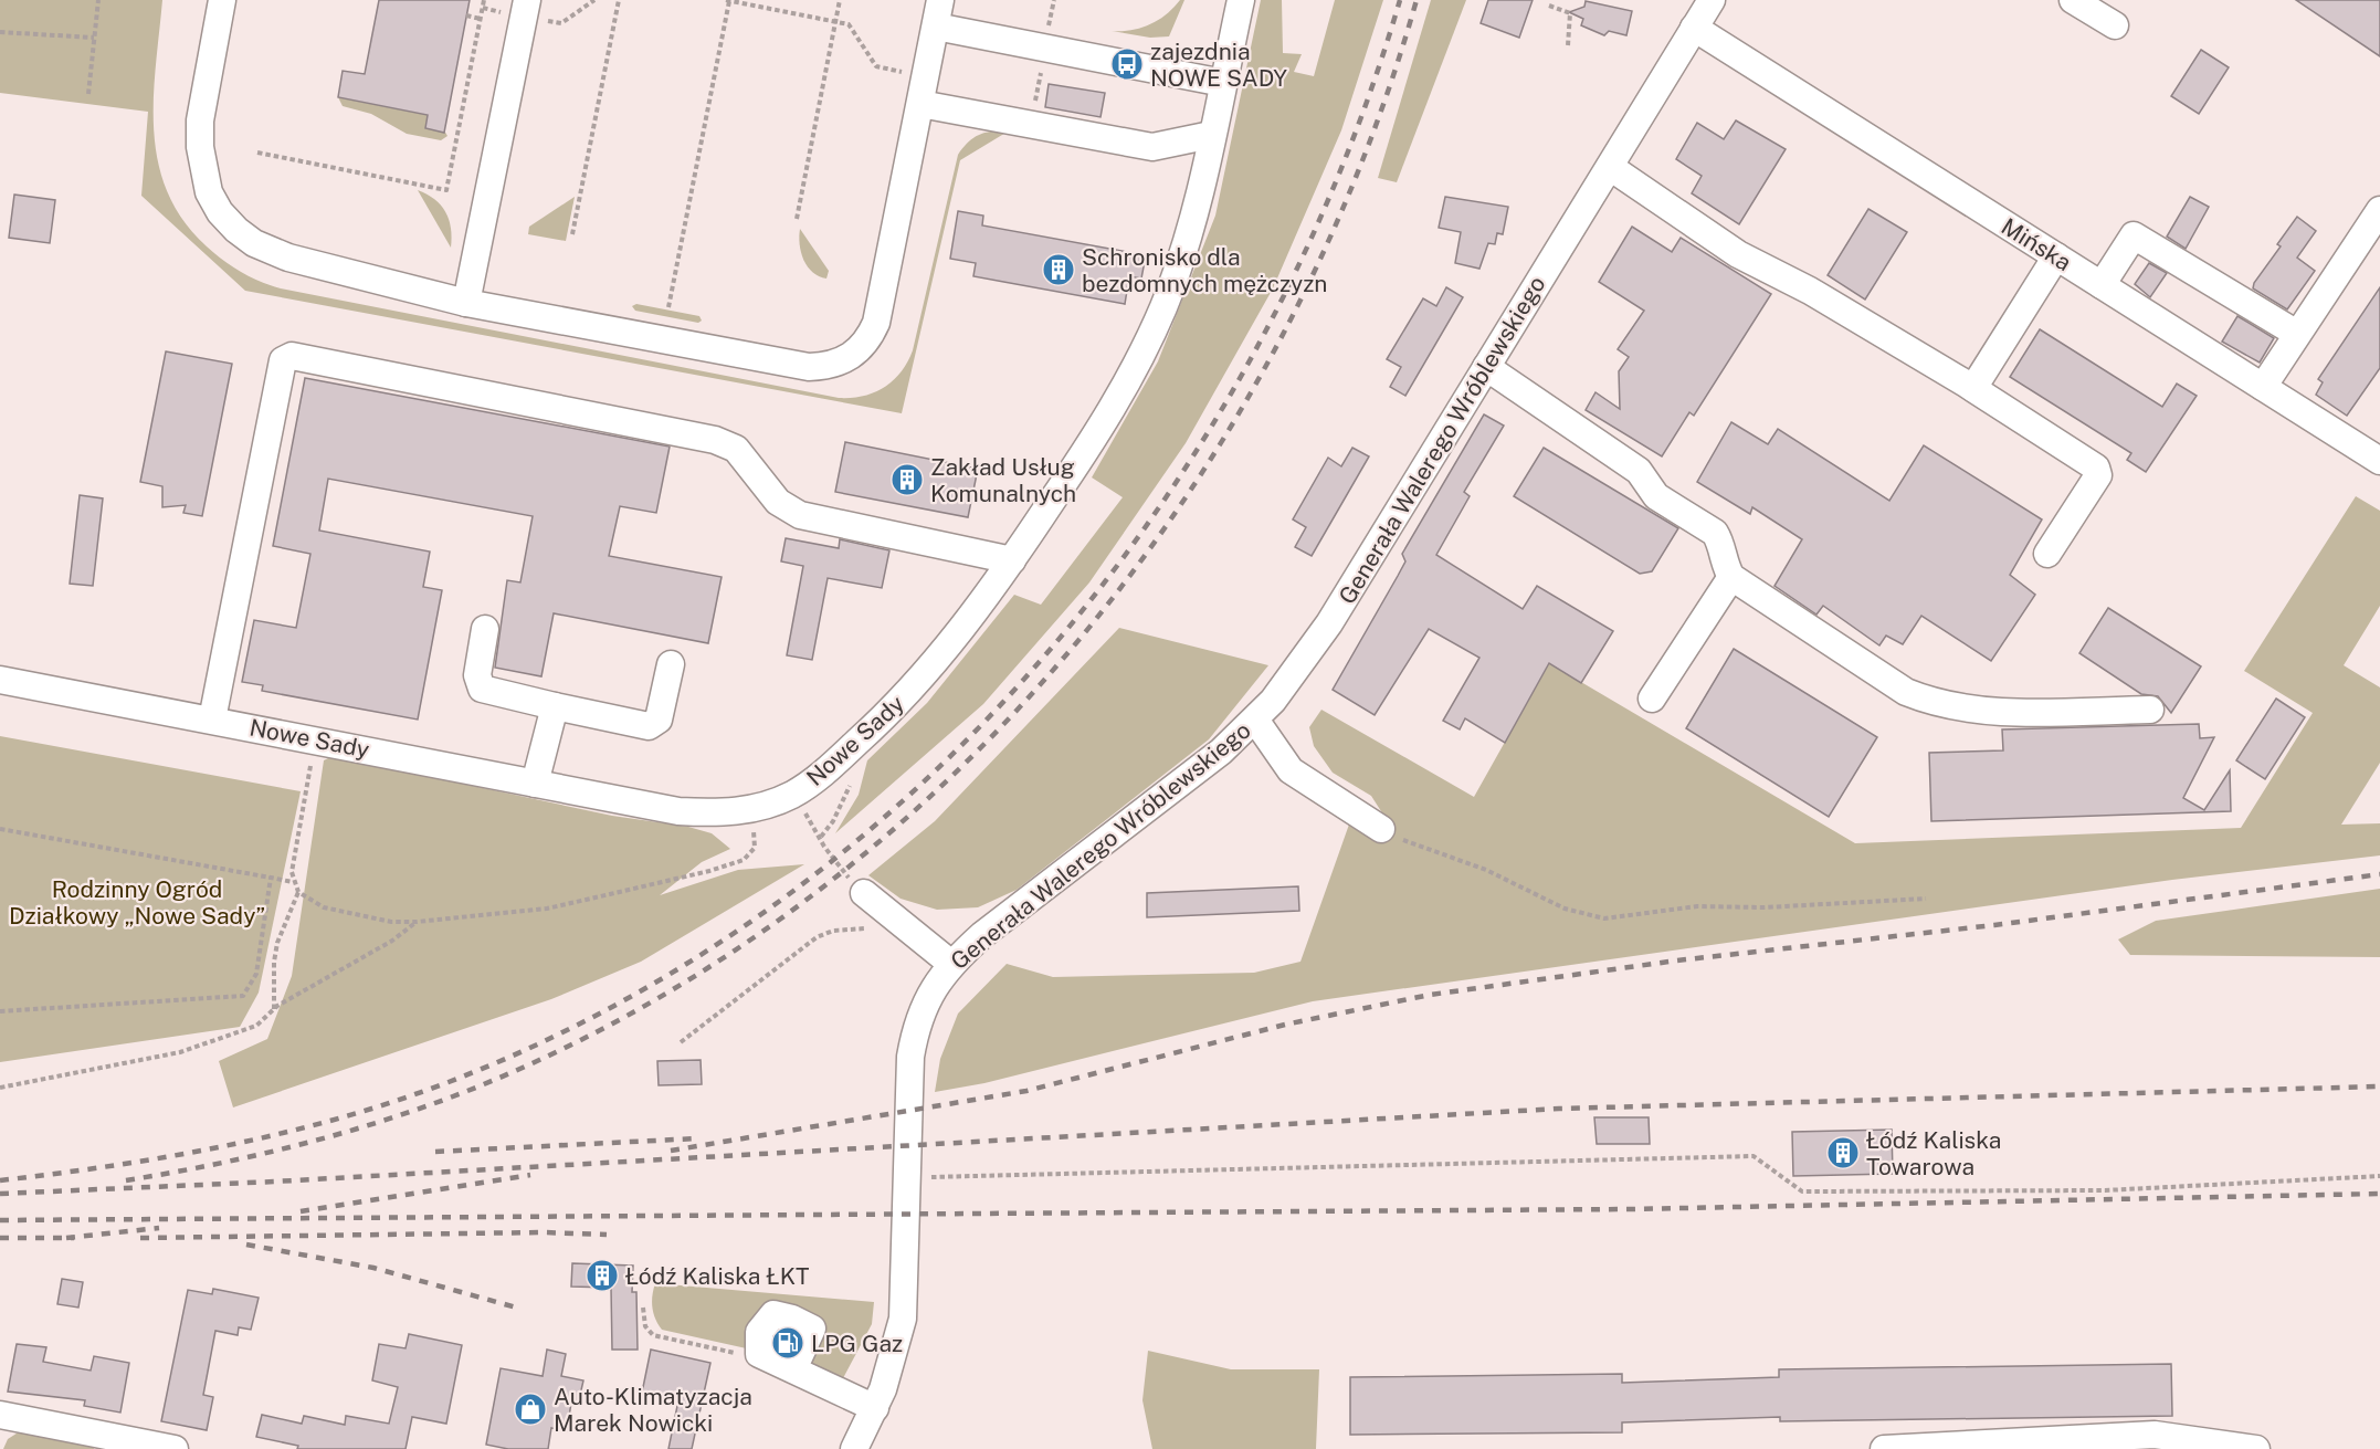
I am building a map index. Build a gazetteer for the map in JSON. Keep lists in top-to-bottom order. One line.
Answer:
{"streets":{"street":["Mińska","Generała Walerego Wróblewskiego","Nowe Sady"]},"crossings":[["Mińska","Generała Walerego Wróblewskiego"]],"parks":["Rodzinny Ogród Działkowy „Nowe Sady”"],"places":{"bus stop":["zajezdnia NOWE SADY"],"building":["Schronisko dla bezdomnych mężczyzn","Zakład Usług Komunalnych","Łódź Kaliska Towarowa","Łódź Kaliska ŁKT"],"fuel station":["LPG Gaz"],"shop":["Auto-Klimatyzacja Marek Nowicki"]}}
